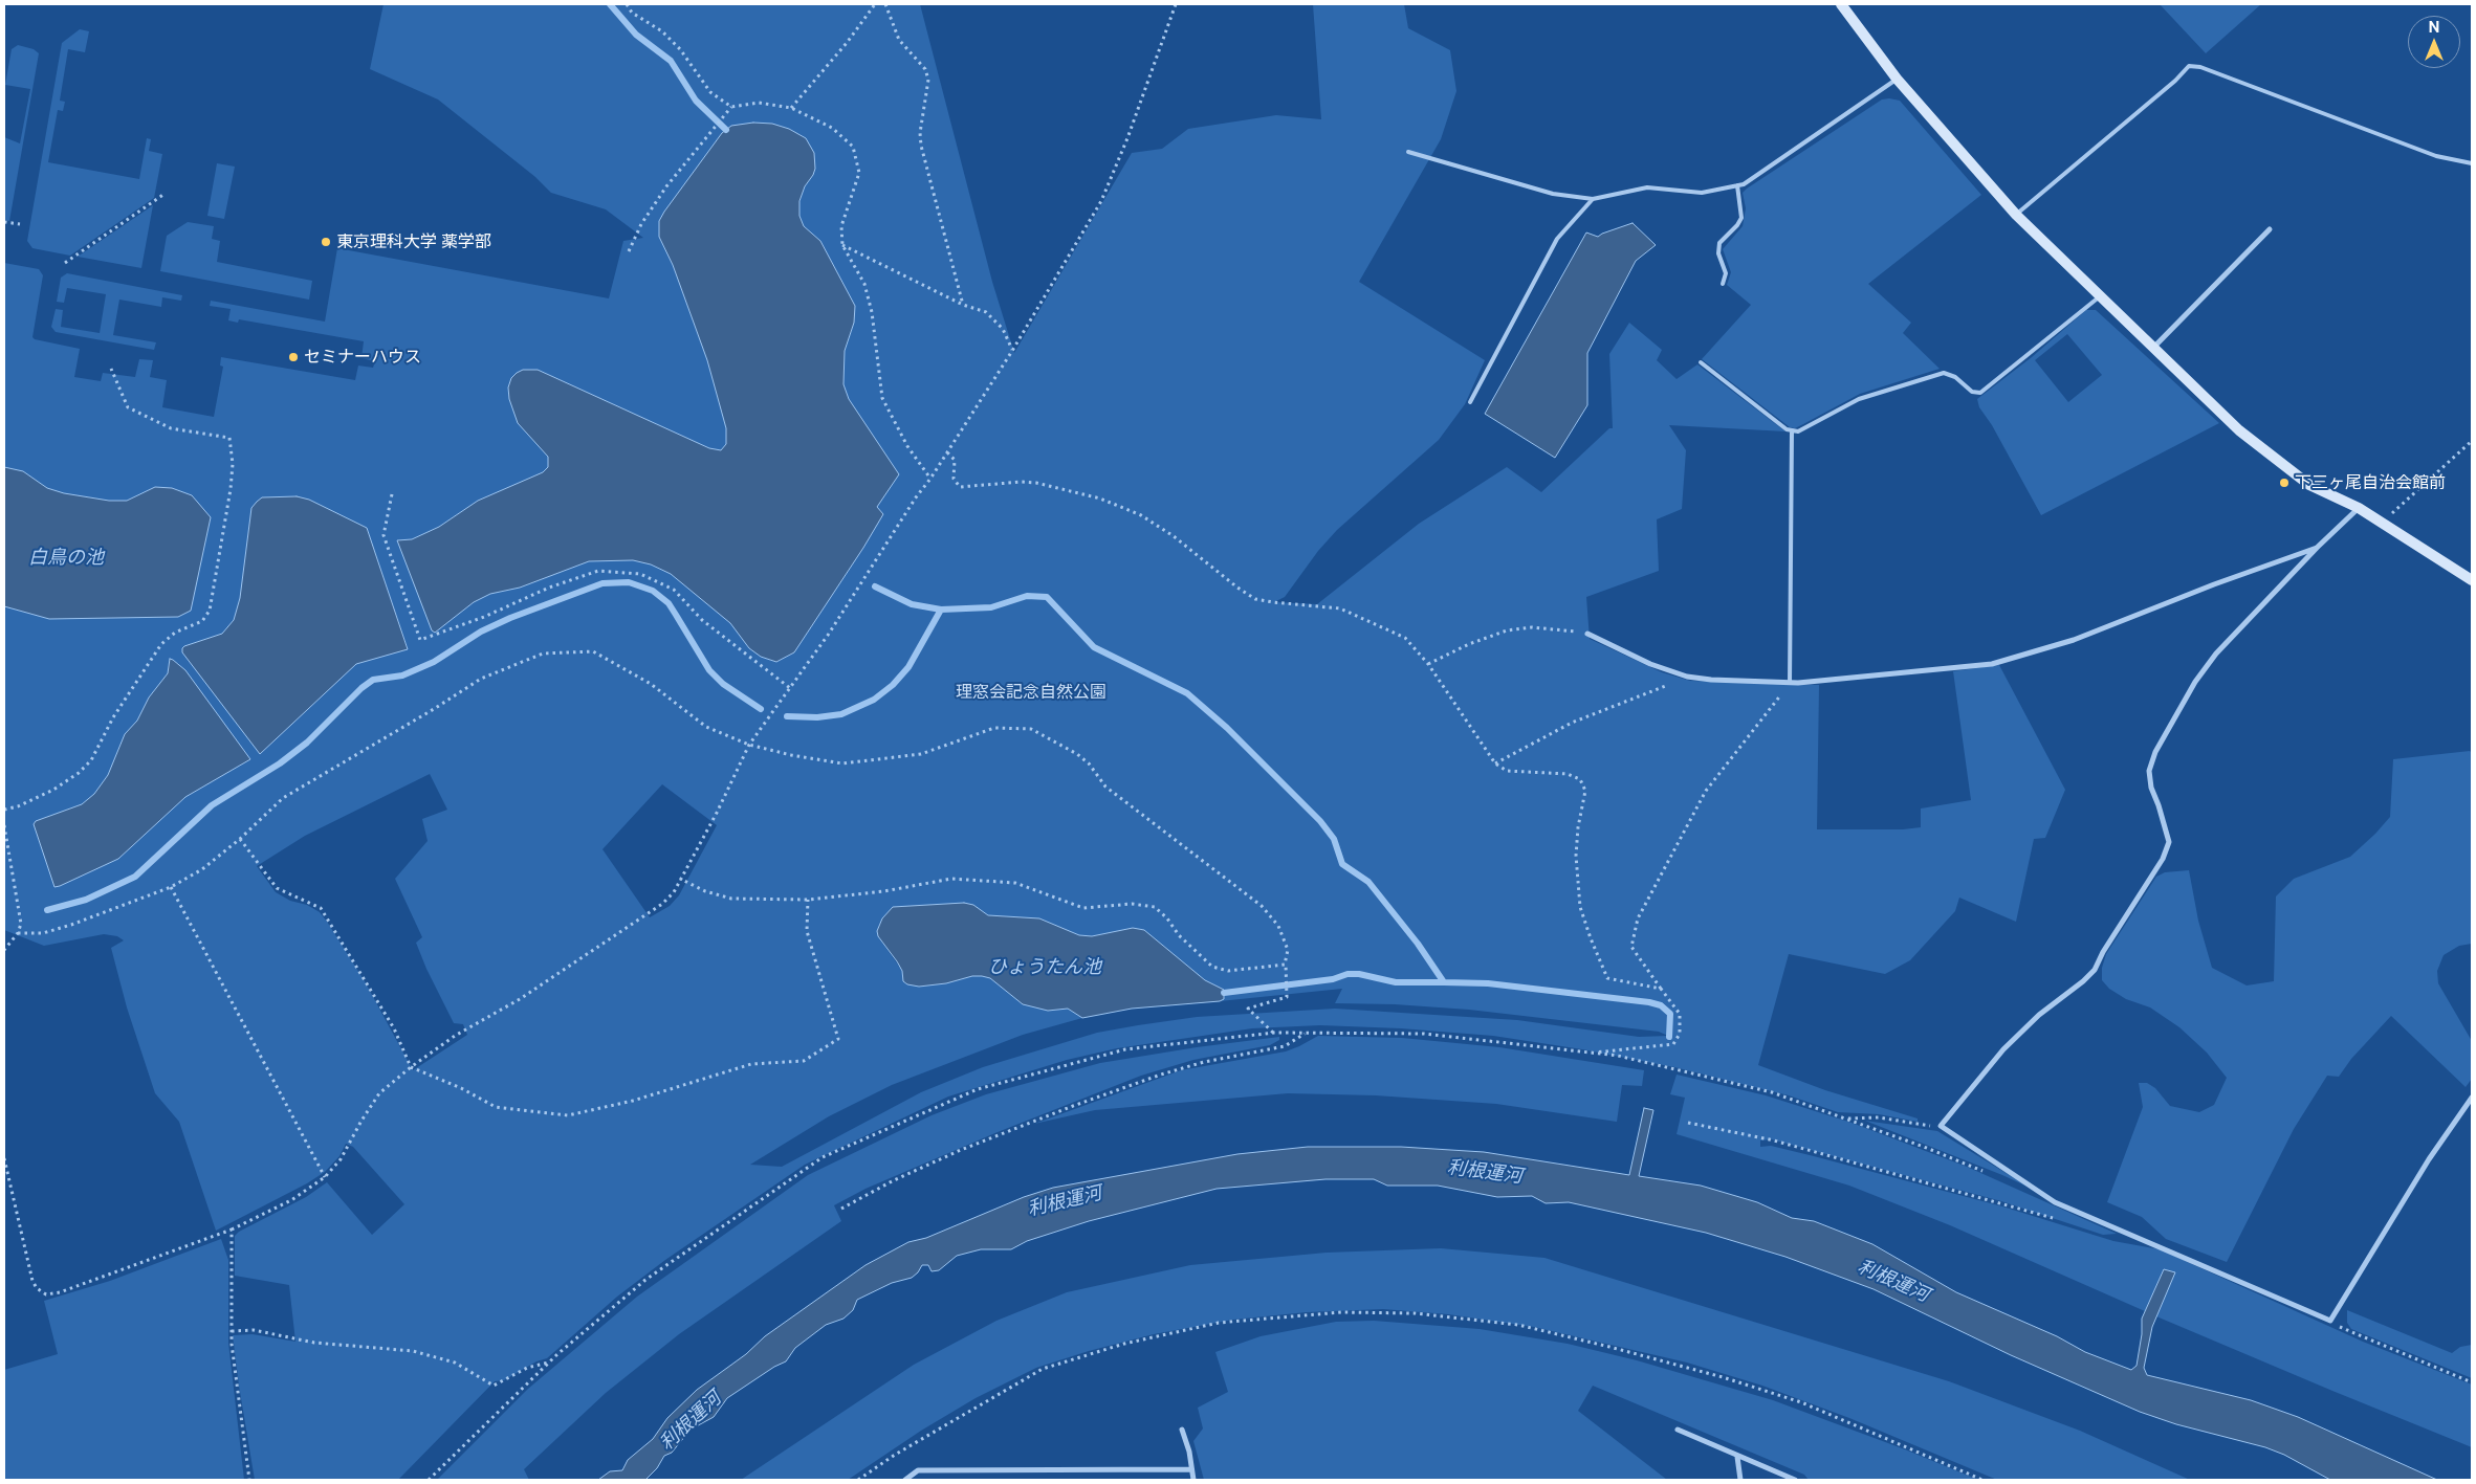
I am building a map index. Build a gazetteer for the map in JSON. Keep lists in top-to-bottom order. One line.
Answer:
{"water":["白鳥の池","ひょうたん池","利根運河"],"parks":["理窓会記念自然公園"],"places":["東京理科大学 薬学部","セミナーハウス","下三ヶ尾自治会館前"],"north":"top"}
